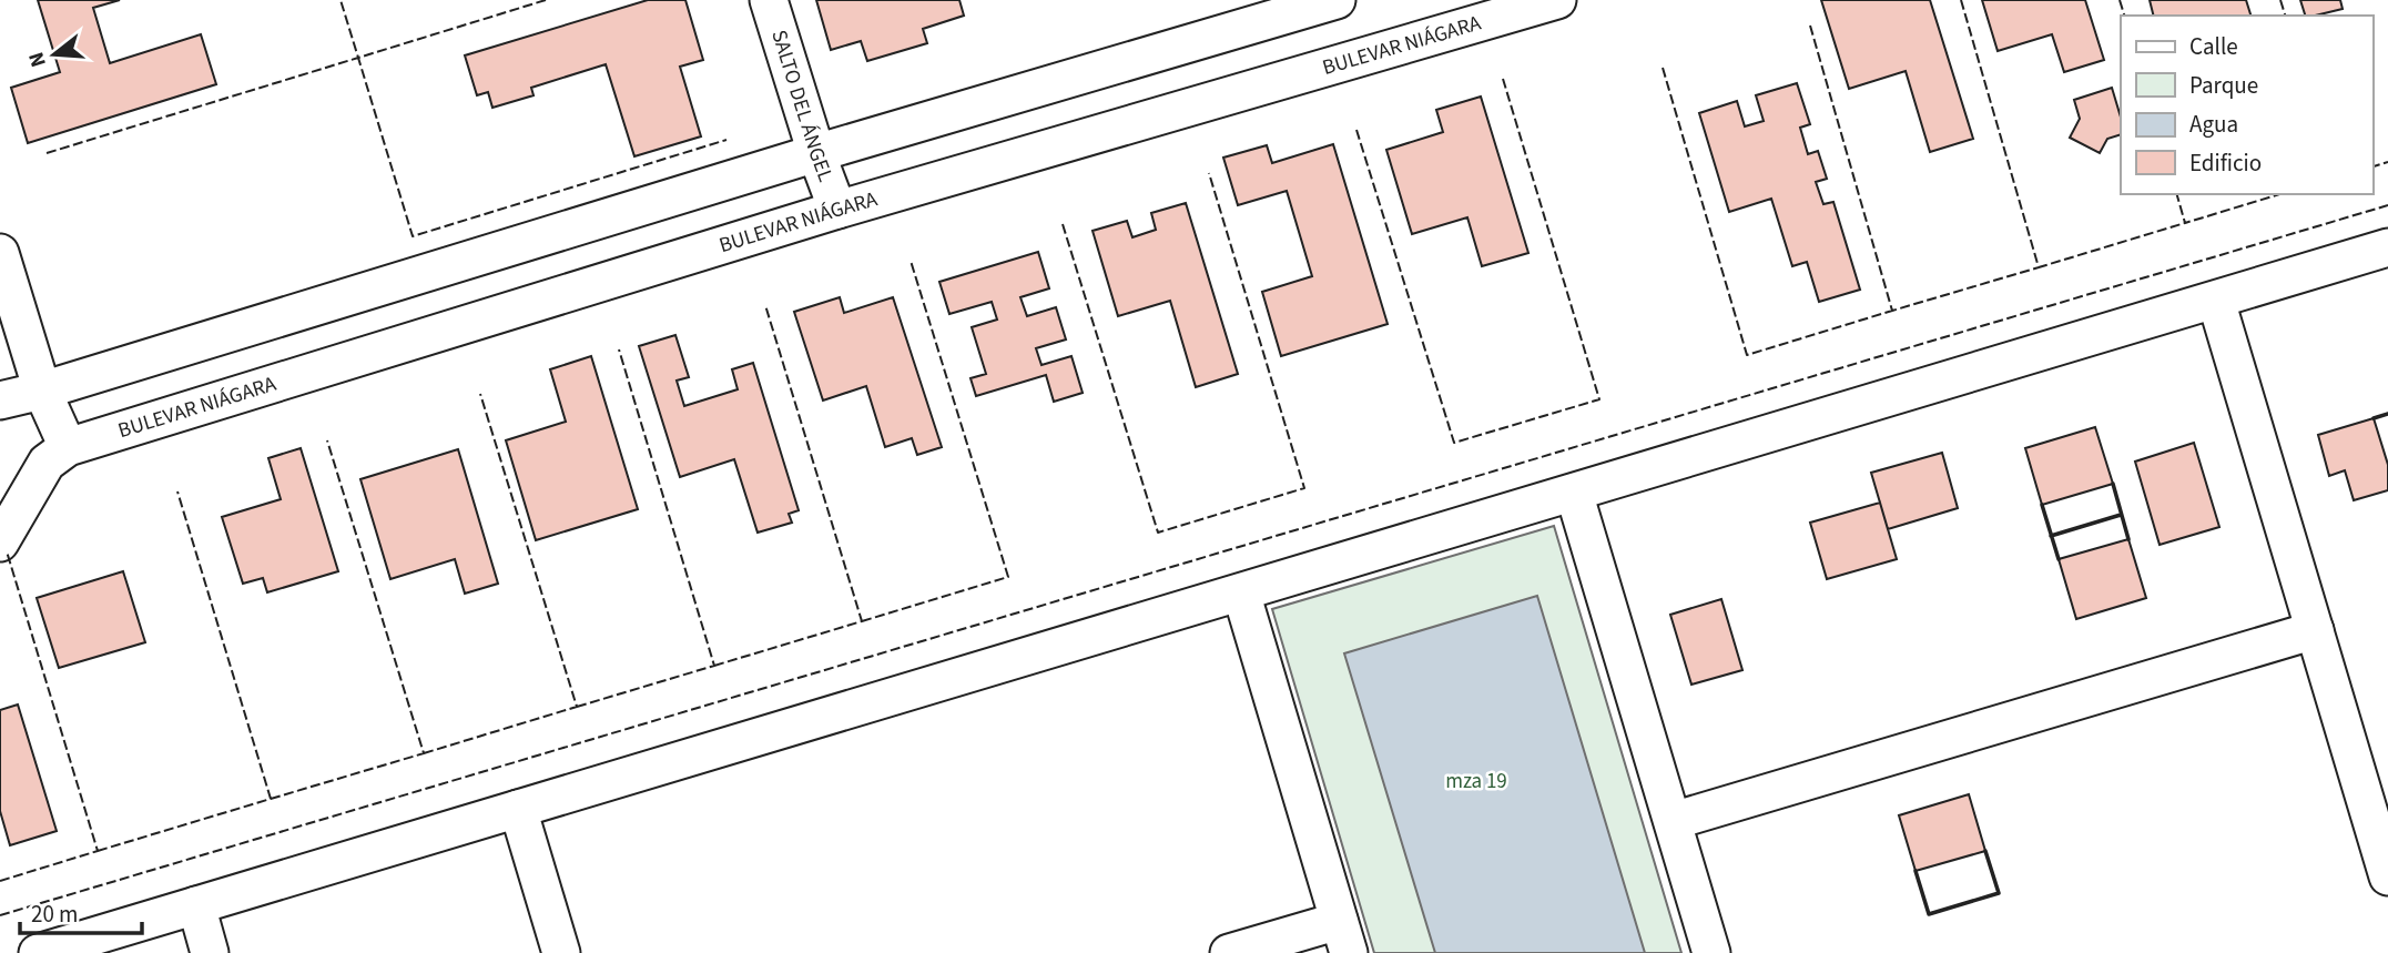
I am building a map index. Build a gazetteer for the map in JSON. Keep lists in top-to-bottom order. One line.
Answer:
{"streets":{"street":["BULEVAR NIÁGARA","SALTO DEL ÁNGEL"]},"crossings":[["BULEVAR NIÁGARA","SALTO DEL ÁNGEL"]],"parks":["mza 19"],"legend":["Calle","Parque","Agua","Edificio"],"scale_bar":"20 m","north":"left"}
